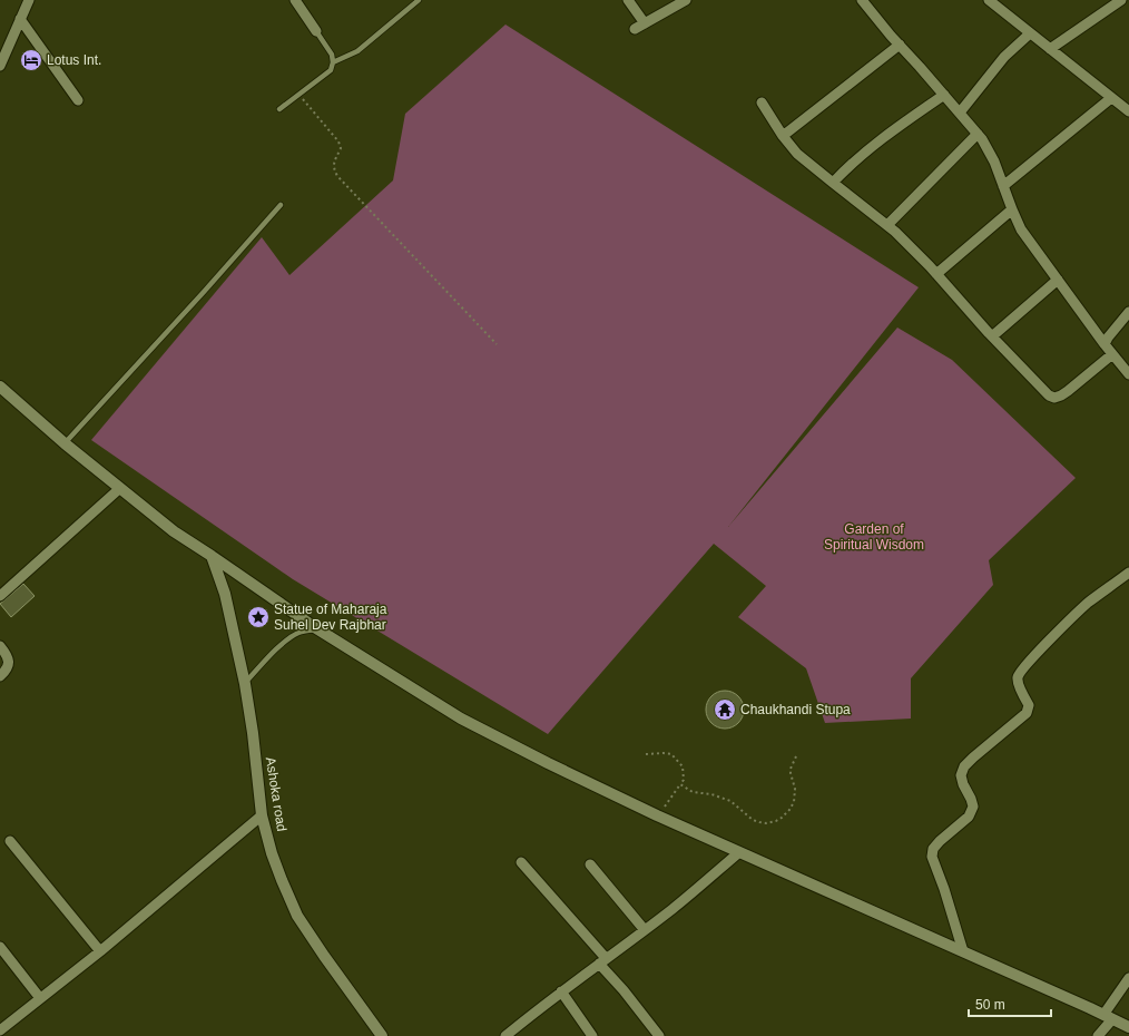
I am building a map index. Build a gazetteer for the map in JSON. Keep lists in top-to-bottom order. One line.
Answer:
{"streets":{"street":["Ashoka road"]},"parks":["Garden of Spiritual Wisdom"],"places":{"hotel":["Lotus Int."],"place":["Statue of Maharaja Suhel Dev Rajbhar"],"temple":["Chaukhandi Stupa"]},"scale_bar":"50 m"}
